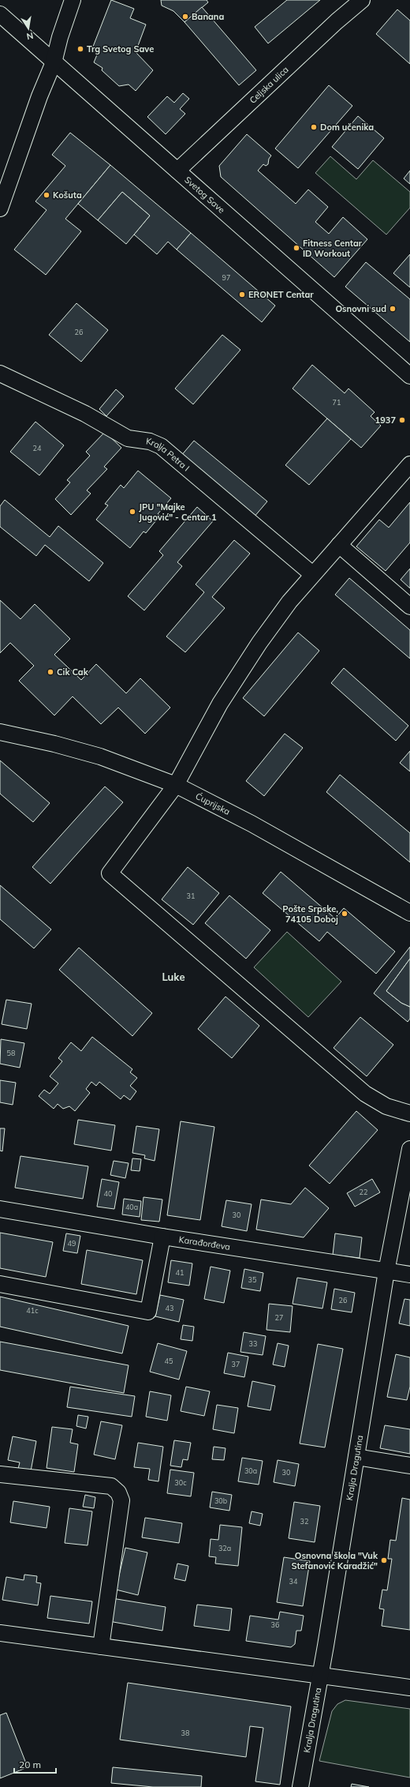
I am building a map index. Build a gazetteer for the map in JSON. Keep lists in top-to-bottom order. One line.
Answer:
{"streets":{"street":["Celjska ulica","Svetog Save","Kralja Petra I","Ćuprijska","Karađorđeva","Kralja Dragutina"]},"crossings":[["Celjska ulica","Svetog Save"],["Karađorđeva","Kralja Dragutina"]],"districts":["Luke"],"places":["Banana","Trg Svetog Save","Dom učenika","Košuta","Fitness Centar ID Workout","ERONET Centar","Osnovni sud","1937","JPU \"Majke Jugović\" - Centar 1","Cik Cak","Pošte Srpske, 74105 Doboj","Osnovna škola \"Vuk Stefanović Karadžić\""],"house_numbers":["97","26","71","24","31","58","22","40","40a","30","49","41","35","26","43","41c","27","33","45","37","30a","30","30c","30b","32","32a","34","36","38"],"scale_bar":"20 m","north":"bottom"}
